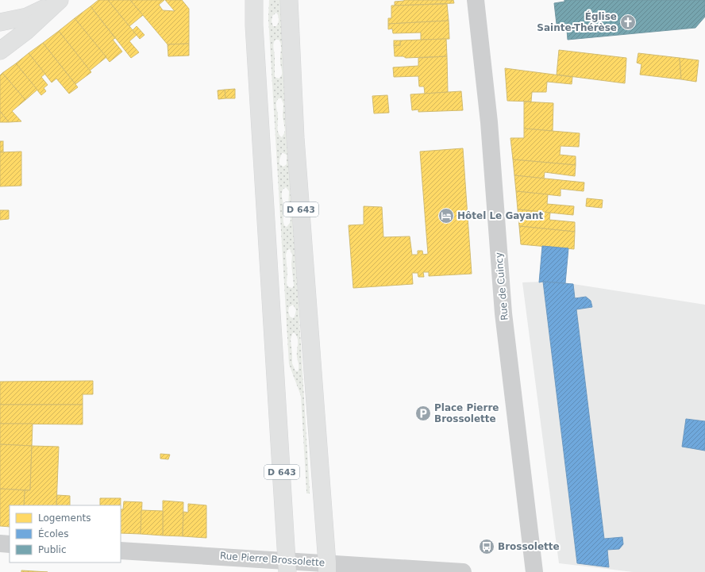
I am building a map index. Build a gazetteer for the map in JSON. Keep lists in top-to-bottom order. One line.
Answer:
{"streets":{"main road":["D 643"],"street":["Rue de Cuincy","Rue Pierre Brossolette"]},"crossings":[["D 643","Rue Pierre Brossolette"]],"places":{"church":["Église Sainte-Thérèse"],"hotel":["Hôtel Le Gayant"],"parking":["Place Pierre Brossolette"],"bus stop":["Brossolette"]},"legend":["Logements","Écoles","Public"]}
